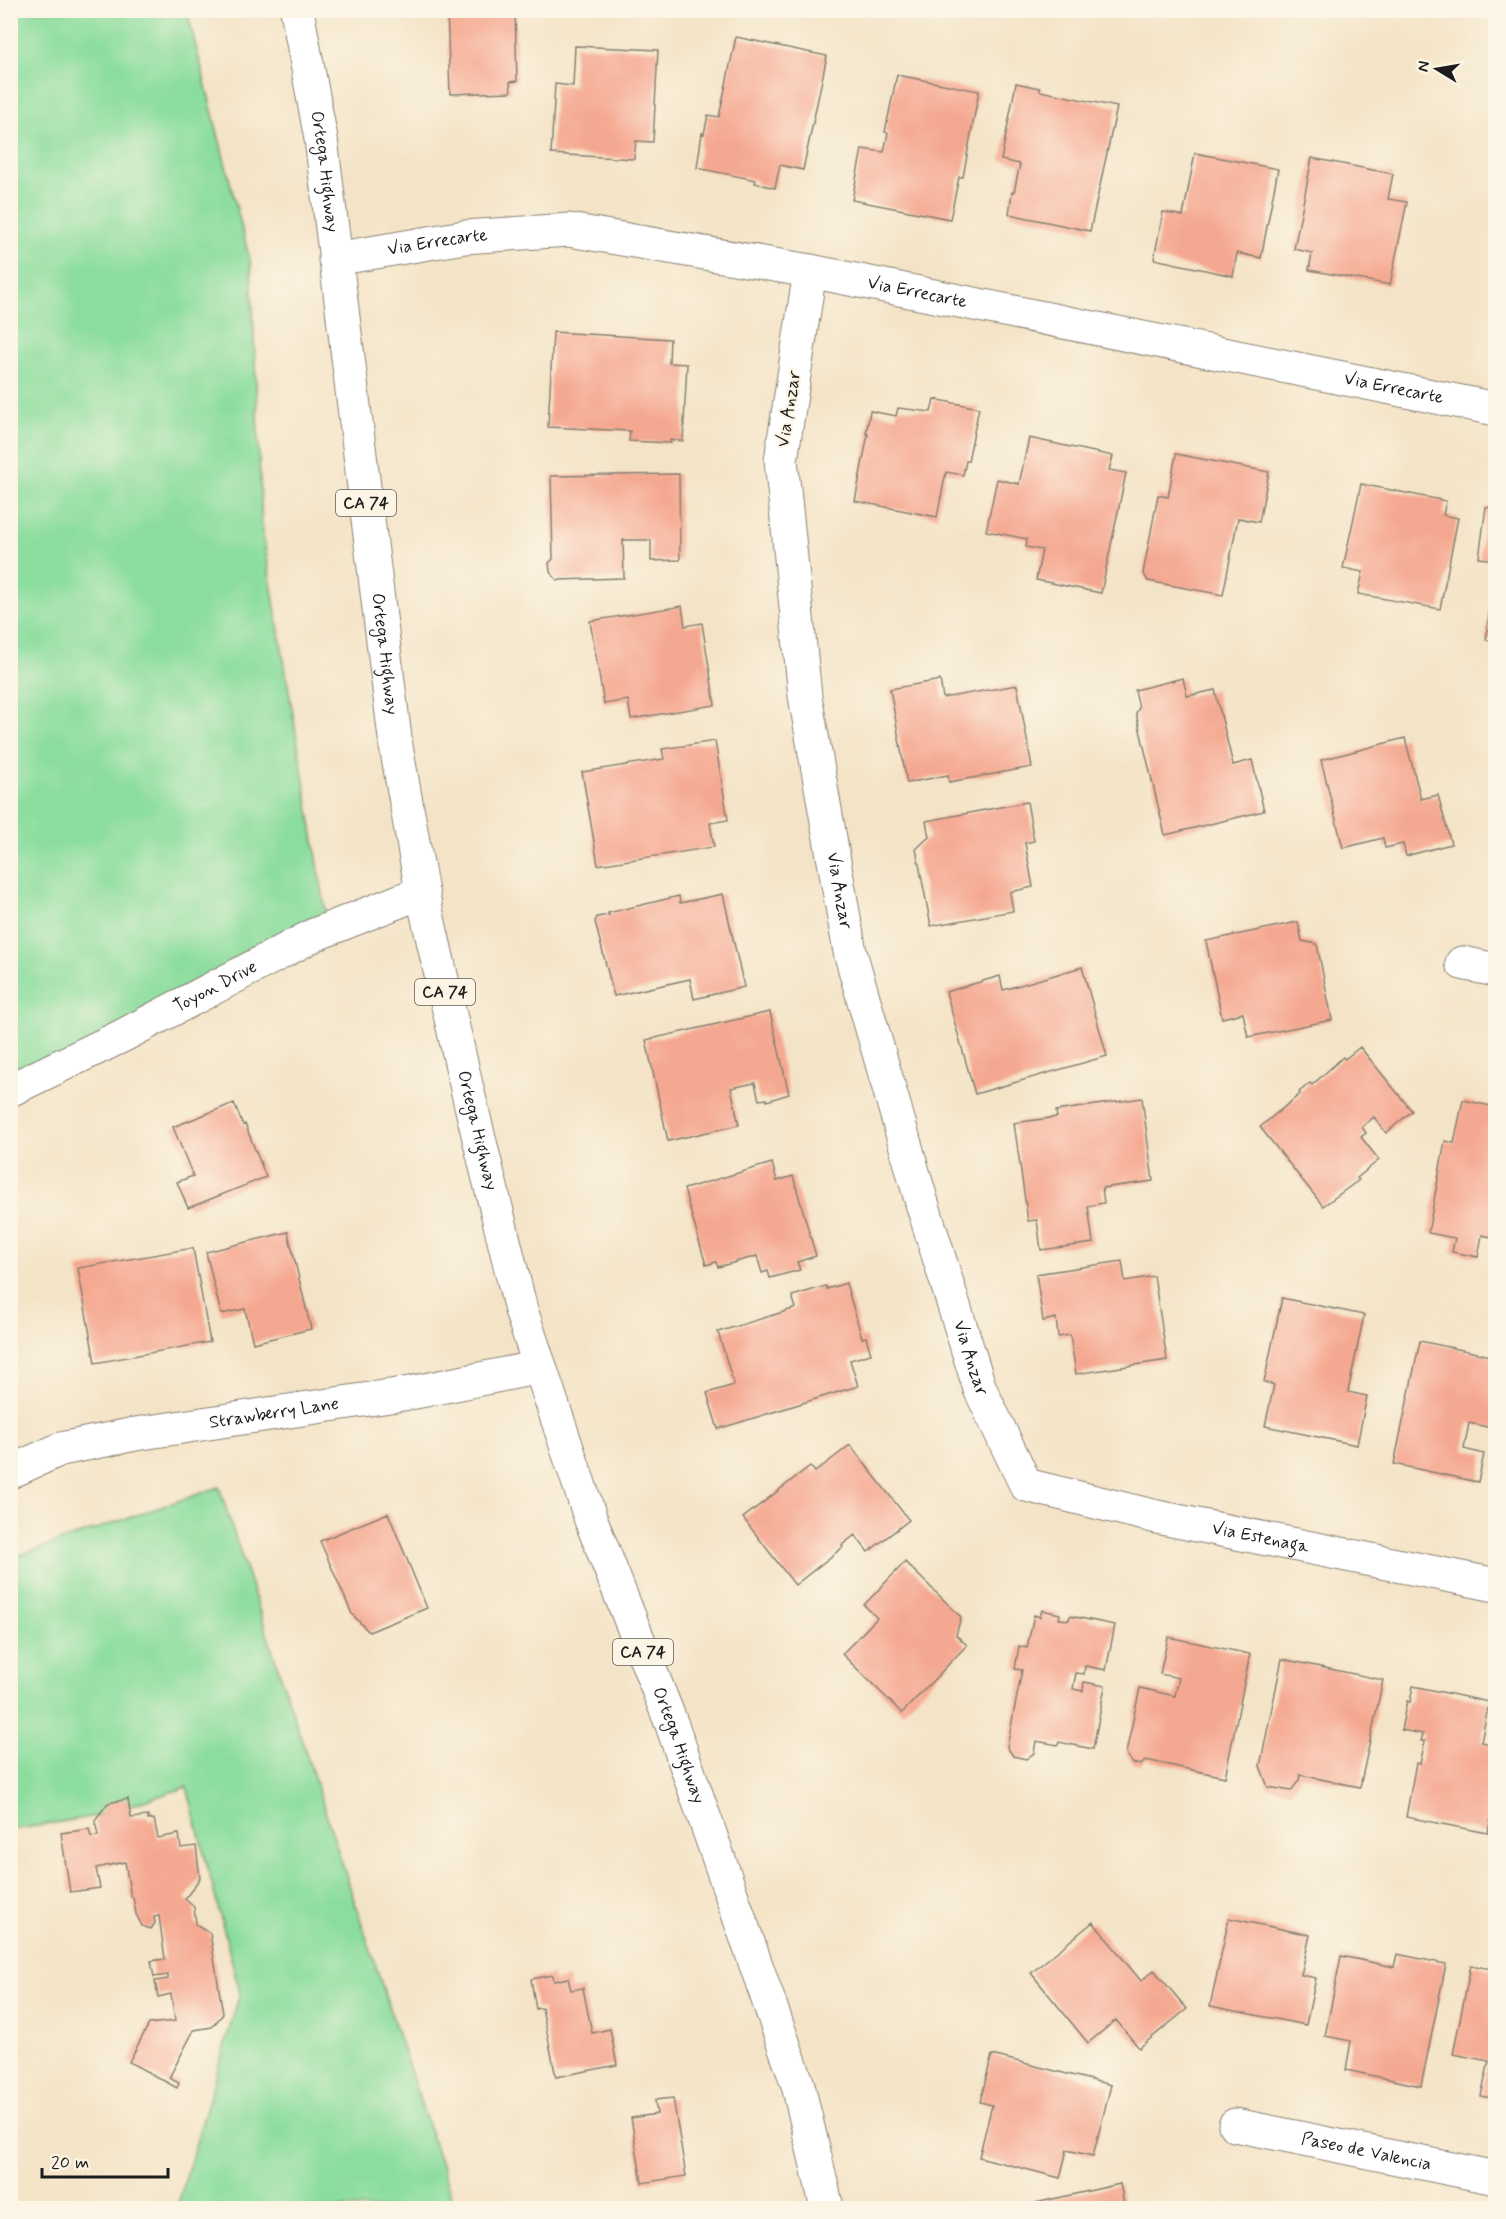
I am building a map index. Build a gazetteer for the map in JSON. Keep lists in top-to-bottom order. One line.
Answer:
{"streets":{"street":["Ortega Highway","Via Errecarte","Via Anzar","CA 74","Toyon Drive","Strawberry Lane","Via Estenaga","Paseo de Valencia"]},"crossings":[["Ortega Highway","Via Errecarte"],["Ortega Highway","Toyon Drive"],["Ortega Highway","Strawberry Lane"],["Via Errecarte","Via Anzar"],["Via Anzar","Via Estenaga"]],"scale_bar":"20 m","north":"left"}
